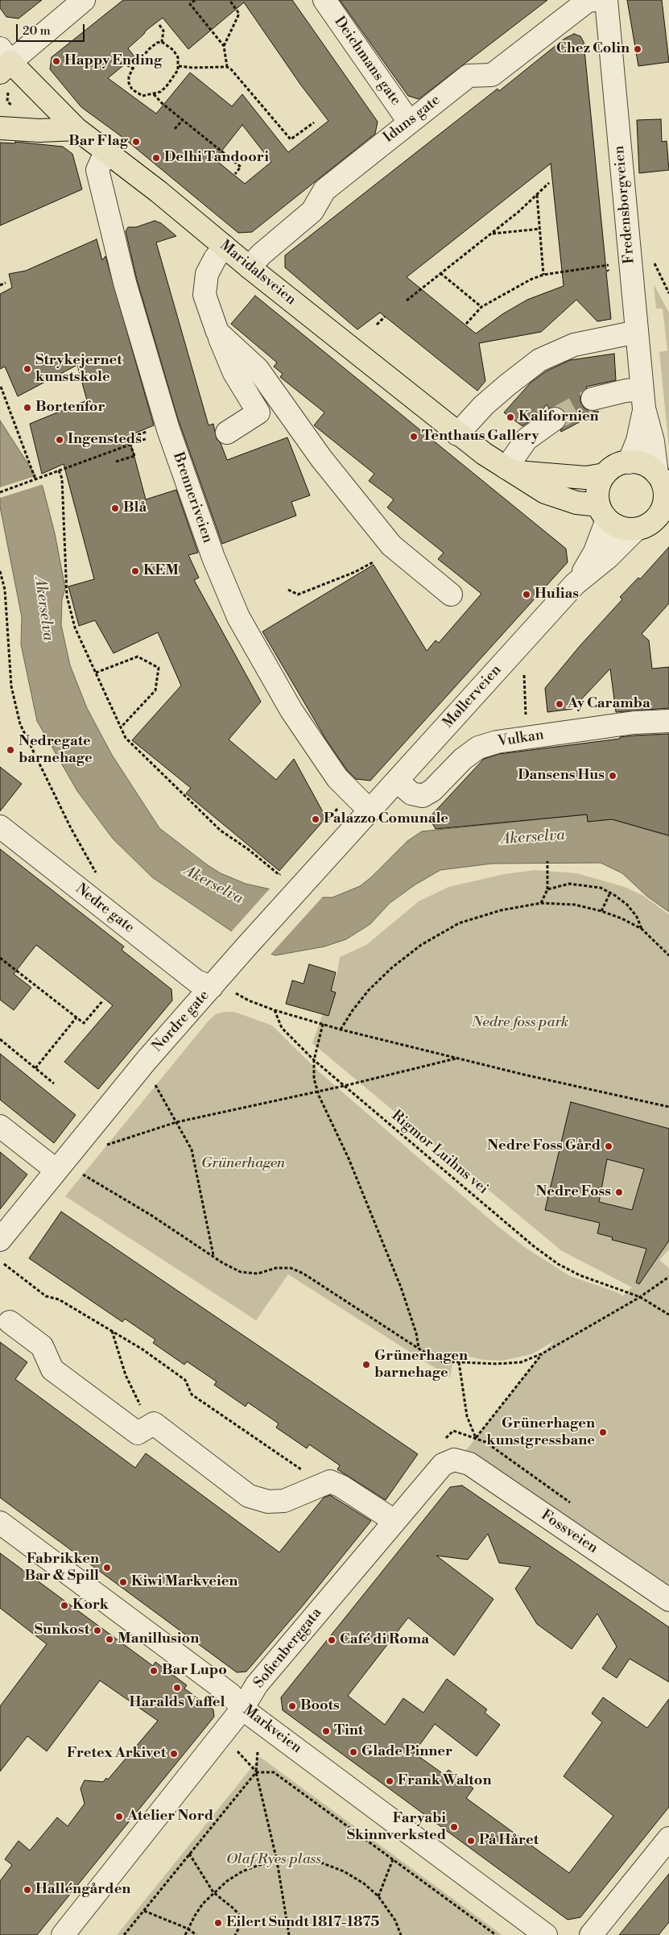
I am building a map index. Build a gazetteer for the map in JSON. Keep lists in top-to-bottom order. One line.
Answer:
{"streets":{"main road":["Maridalsveien"],"street":["Deichmans gate","Iduns gate","Fredensborgveien","Brenneriveien","Møllerveien","Vulkan","Nedre gate","Nordre gate","Fossveien","Sofienberggata","Markveien"],"path":["Rigmor Luihns vei"]},"crossings":[["Deichmans gate","Iduns gate"],["Iduns gate","Maridalsveien"],["Fredensborgveien","Maridalsveien"],["Fredensborgveien","Møllerveien"],["Maridalsveien","Brenneriveien"],["Maridalsveien","Møllerveien"],["Brenneriveien","Møllerveien"],["Brenneriveien","Nordre gate"],["Møllerveien","Vulkan"],["Møllerveien","Nordre gate"],["Nedre gate","Nordre gate"],["Fossveien","Sofienberggata"],["Sofienberggata","Markveien"]],"water":["Akerselva"],"parks":["Nedre foss park","Grünerhagen","Olaf Ryes plass"],"places":["Chez Colin","Happy Ending","Bar Flag","Delhi Tandoori","Strykejernet kunstskole","Bortenfor","Kalifornien","Tenthaus Gallery","Ingensteds","Blå","KEM","Hulias","Ay Caramba","Nedregate barnehage","Dansens Hus","Palazzo Comunale","Nedre Foss Gård","Nedre Foss","Grünerhagen barnehage","Grünerhagen kunstgressbane","Fabrikken Bar & Spill","Kiwi Markveien","Kork","Sunkost","Manillusion","Café di Roma","Bar Lupo","Haralds Vaffel","Boots","Tint","Glade Pinner","Fretex Arkivet","Frank Walton","Atelier Nord","Faryabi Skinnverksted","På Håret","Halléngården","Eilert Sundt 1817-1875"],"scale_bar":"20 m"}
